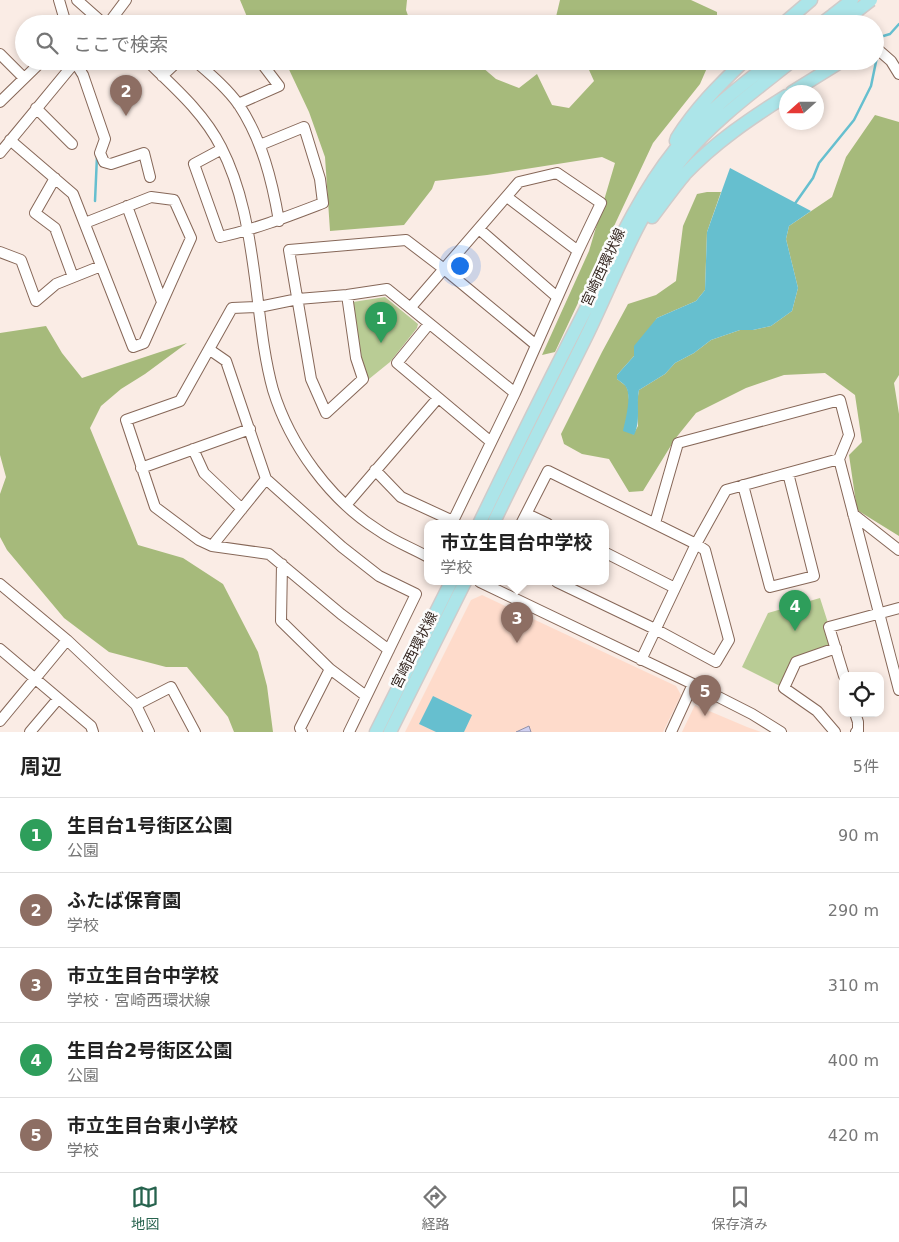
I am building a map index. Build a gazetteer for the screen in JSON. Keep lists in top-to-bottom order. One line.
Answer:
{"streets":{"main road":["宮崎西環状線"]},"north":"left","page":{"search":"ここで検索","pins":["2","1","4","3","5"],"popup":["市立生目台中学校","学校"],"heading":["周辺","5件"],"list":[{"mark":"1","name":"生目台1号街区公園","note":"公園","value":"90 m"},{"mark":"2","name":"ふたば保育園","note":"学校","value":"290 m"},{"mark":"3","name":"市立生目台中学校","note":"学校 · 宮崎西環状線","value":"310 m"},{"mark":"4","name":"生目台2号街区公園","note":"公園","value":"400 m"},{"mark":"5","name":"市立生目台東小学校","note":"学校","value":"420 m"}],"nav":["地図","経路","保存済み"]}}
